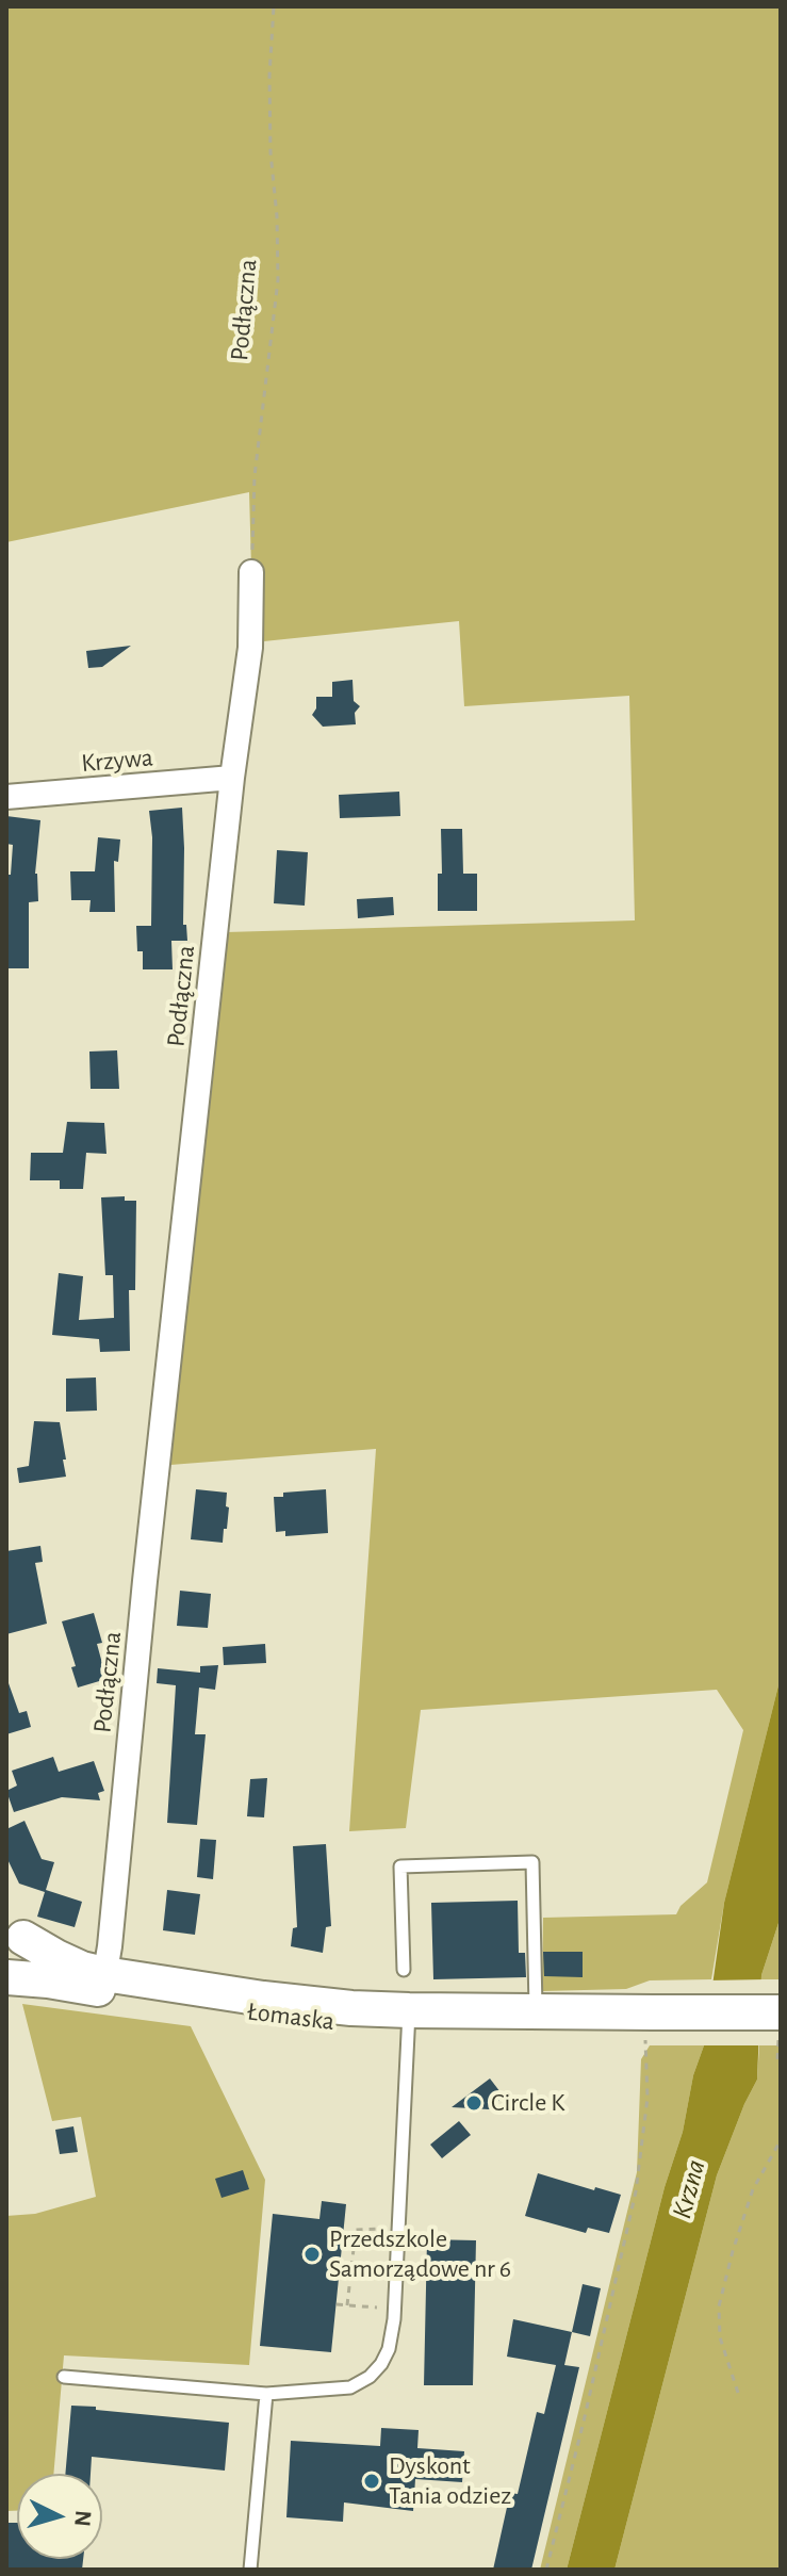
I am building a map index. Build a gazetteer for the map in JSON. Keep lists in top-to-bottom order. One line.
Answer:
{"streets":{"main road":["Łomaska"],"street":["Podłączna","Krzywa"]},"crossings":[["Podłączna","Krzywa"],["Podłączna","Łomaska"]],"water":["Krzna"],"places":["Circle K","Przedszkole Samorządowe nr 6","Dyskont Tania odziez"],"north":"right"}
